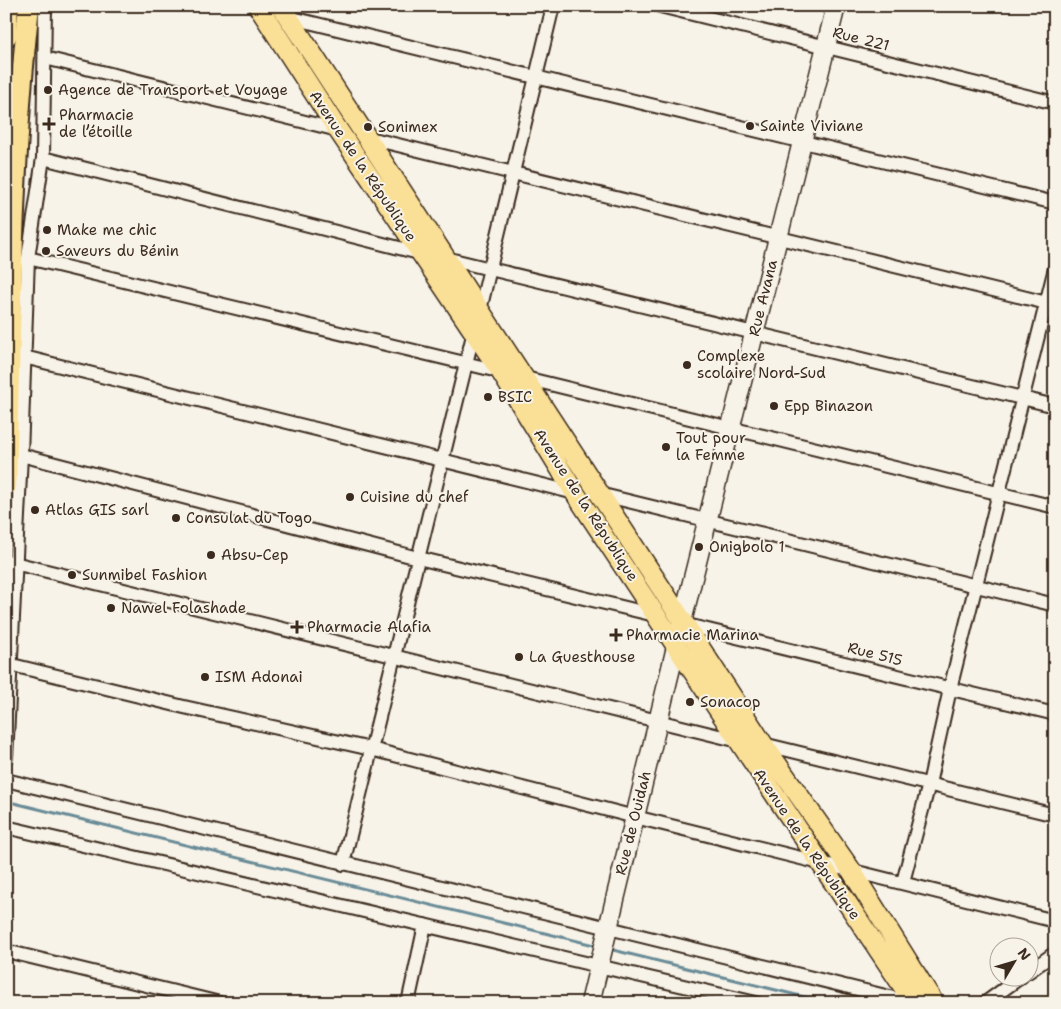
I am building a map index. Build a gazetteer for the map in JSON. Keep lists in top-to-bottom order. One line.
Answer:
{"streets":{"main road":["Avenue de la République","Rue Avana","Rue de Ouidah"],"street":["Rue 221","Rue 515"]},"crossings":[["Rue 221","Rue Avana"],["Avenue de la République","Rue Avana"],["Avenue de la République","Rue 515"],["Avenue de la République","Rue de Ouidah"],["Rue Avana","Rue 515"],["Rue Avana","Rue de Ouidah"]],"places":{"other":["Agence de Transport et Voyage","Sainte Viviane","Sonimex","Make me chic","Saveurs du Bénin","Complexe scolaire Nord-Sud","BSIC","Epp Binazon","Tout pour la Femme","Cuisine du chef","Atlas GIS sarl","Consulat du Togo","Onigbolo 1","Absu-Cep","Sunmibel Fashion","Nawel Folashade","La Guesthouse","ISM Adonai","Sonacop"],"health":["Pharmacie de l’étoille","Pharmacie Alafia","Pharmacie Marina"]},"north":"top right"}
